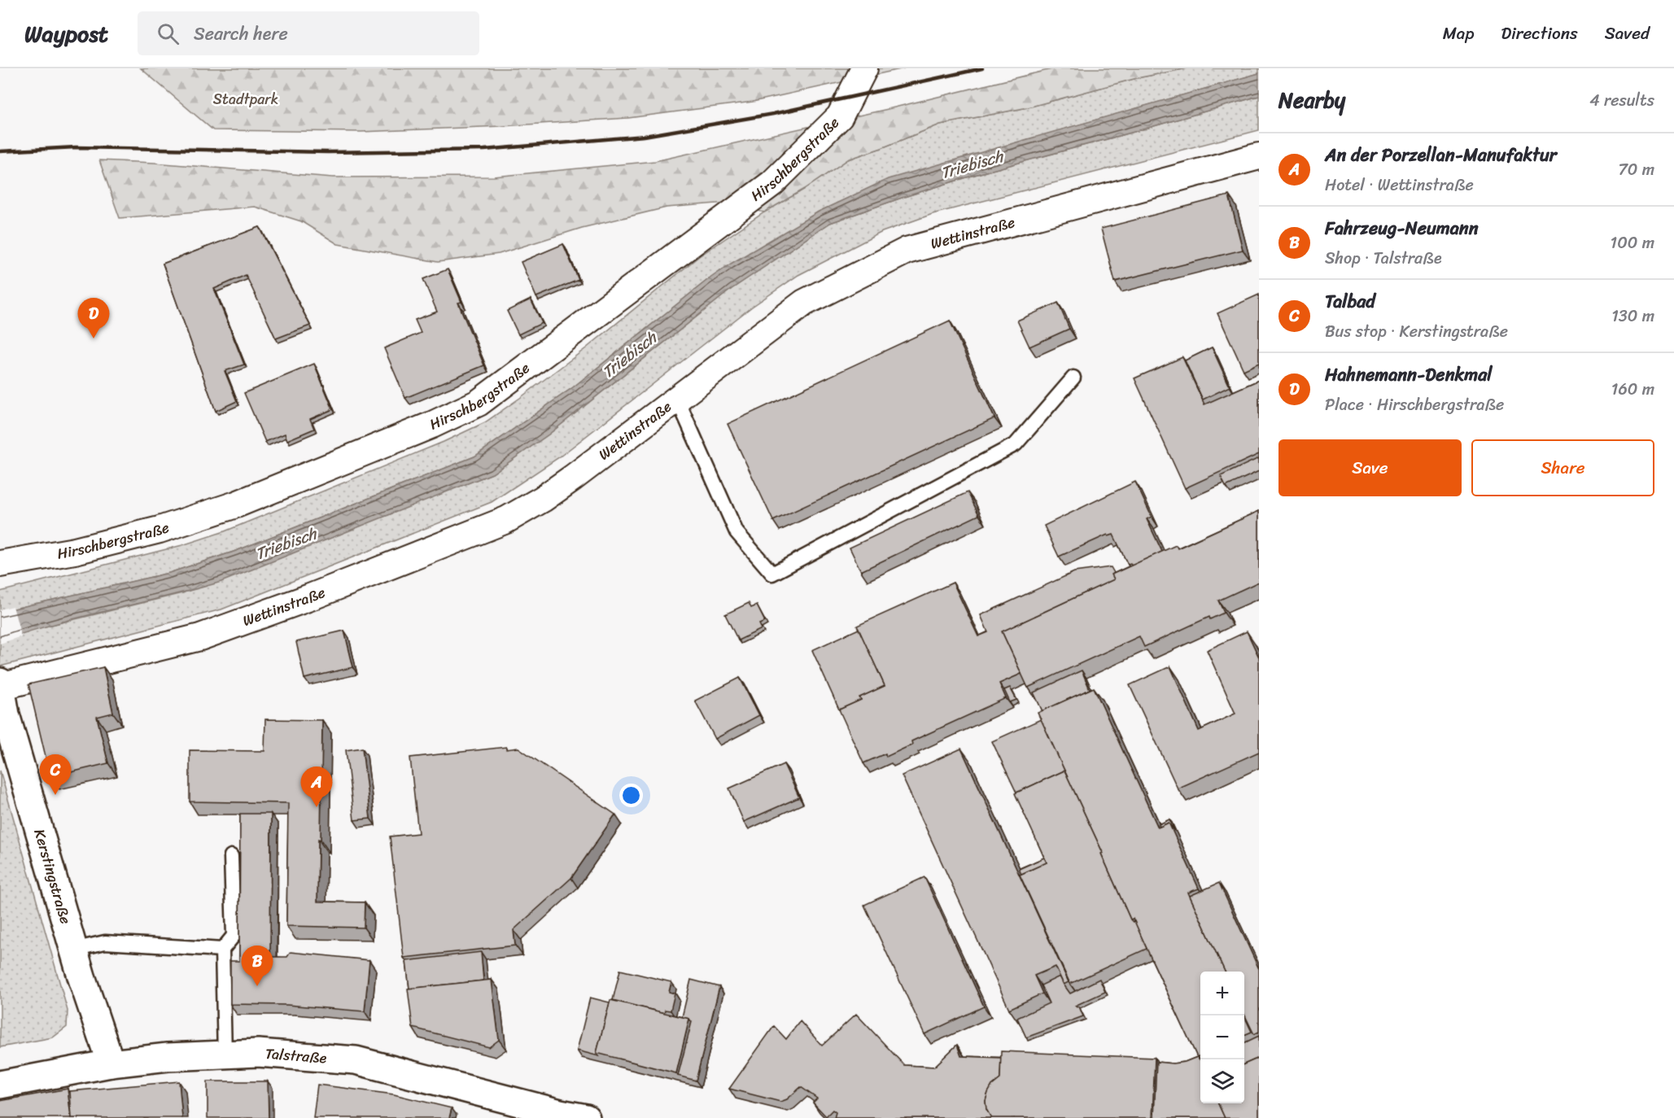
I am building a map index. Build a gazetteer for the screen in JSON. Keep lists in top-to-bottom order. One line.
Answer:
{"streets":{"main road":["Kerstingstraße","Talstraße"],"street":["Hirschbergstraße","Wettinstraße"]},"crossings":[["Wettinstraße","Kerstingstraße"],["Kerstingstraße","Talstraße"]],"water":["Triebisch"],"parks":["Stadtpark"],"page":{"header":"Waypost","search":"Search here","nav":["Map","Directions","Saved"],"heading":["Nearby","4 results"],"list":[{"mark":"A","name":"An der Porzellan-Manufaktur","note":"Hotel · Wettinstraße","value":"70 m"},{"mark":"B","name":"Fahrzeug-Neumann","note":"Shop · Talstraße","value":"100 m"},{"mark":"C","name":"Talbad","note":"Bus stop · Kerstingstraße","value":"130 m"},{"mark":"D","name":"Hahnemann-Denkmal","note":"Place · Hirschbergstraße","value":"160 m"}],"pins":["D","C","A","B"],"buttons":["Save","Share"],"map_buttons":["+","−"]}}
